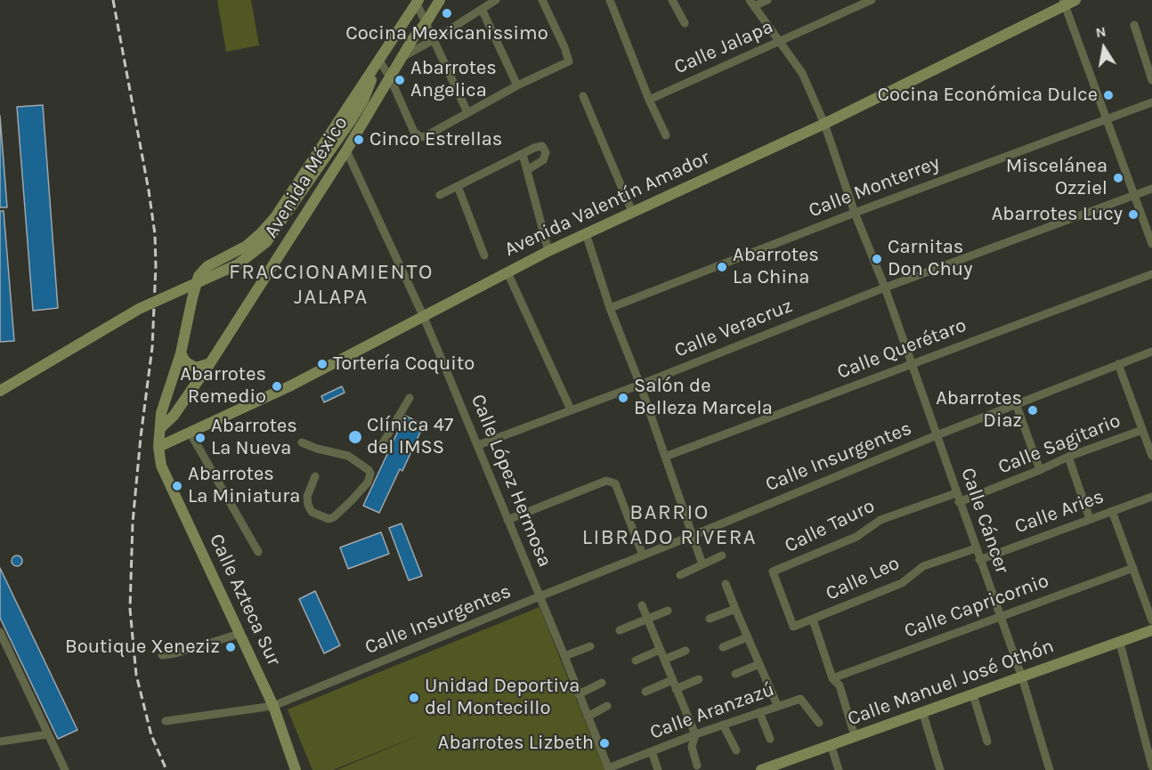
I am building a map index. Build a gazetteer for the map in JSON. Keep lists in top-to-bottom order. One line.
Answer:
{"streets":{"street":["Calle Jalapa","Avenida México","Calle Monterrey","Avenida Valentín Amador","Calle Veracruz","Calle Querétaro","Calle Sagitario","Calle Insurgentes","Calle López Hermosa","Calle Aries","Calle Cáncer","Calle Tauro","Calle Leo","Calle Azteca Sur","Calle Capricornio","Calle Manuel José Othón","Calle Aranzazú"]},"crossings":[["Calle Jalapa","Calle Cáncer"],["Avenida México","Avenida Valentín Amador"],["Avenida México","Calle López Hermosa"],["Avenida México","Calle Azteca Sur"],["Calle Monterrey","Calle Cáncer"],["Avenida Valentín Amador","Calle López Hermosa"],["Avenida Valentín Amador","Calle Cáncer"],["Avenida Valentín Amador","Calle Azteca Sur"],["Calle Veracruz","Calle López Hermosa"],["Calle Veracruz","Calle Cáncer"],["Calle Querétaro","Calle Cáncer"],["Calle Sagitario","Calle Cáncer"],["Calle Sagitario","Calle Tauro"],["Calle Insurgentes","Calle López Hermosa"],["Calle Insurgentes","Calle Cáncer"],["Calle Insurgentes","Calle Azteca Sur"],["Calle López Hermosa","Calle Aranzazú"],["Calle Aries","Calle Cáncer"],["Calle Cáncer","Calle Tauro"],["Calle Cáncer","Calle Leo"],["Calle Cáncer","Calle Capricornio"],["Calle Cáncer","Calle Manuel José Othón"],["Calle Tauro","Calle Leo"]],"districts":["FRACCIONAMIENTO JALAPA","BARRIO LIBRADO RIVERA"],"places":["Cocina Mexicanissimo","Abarrotes Angelica","Cocina Económica Dulce","Cinco Estrellas","Miscelánea Ozziel","Abarrotes Lucy","Carnitas Don Chuy","Abarrotes La China","Tortería Coquito","Abarrotes Remedio","Salón de Belleza Marcela","Abarrotes Diaz","Clínica 47 del IMSS","Abarrotes La Nueva","Abarrotes La Miniatura","Boutique Xeneziz","Unidad Deportiva del Montecillo","Abarrotes Lizbeth"],"north":"top"}
